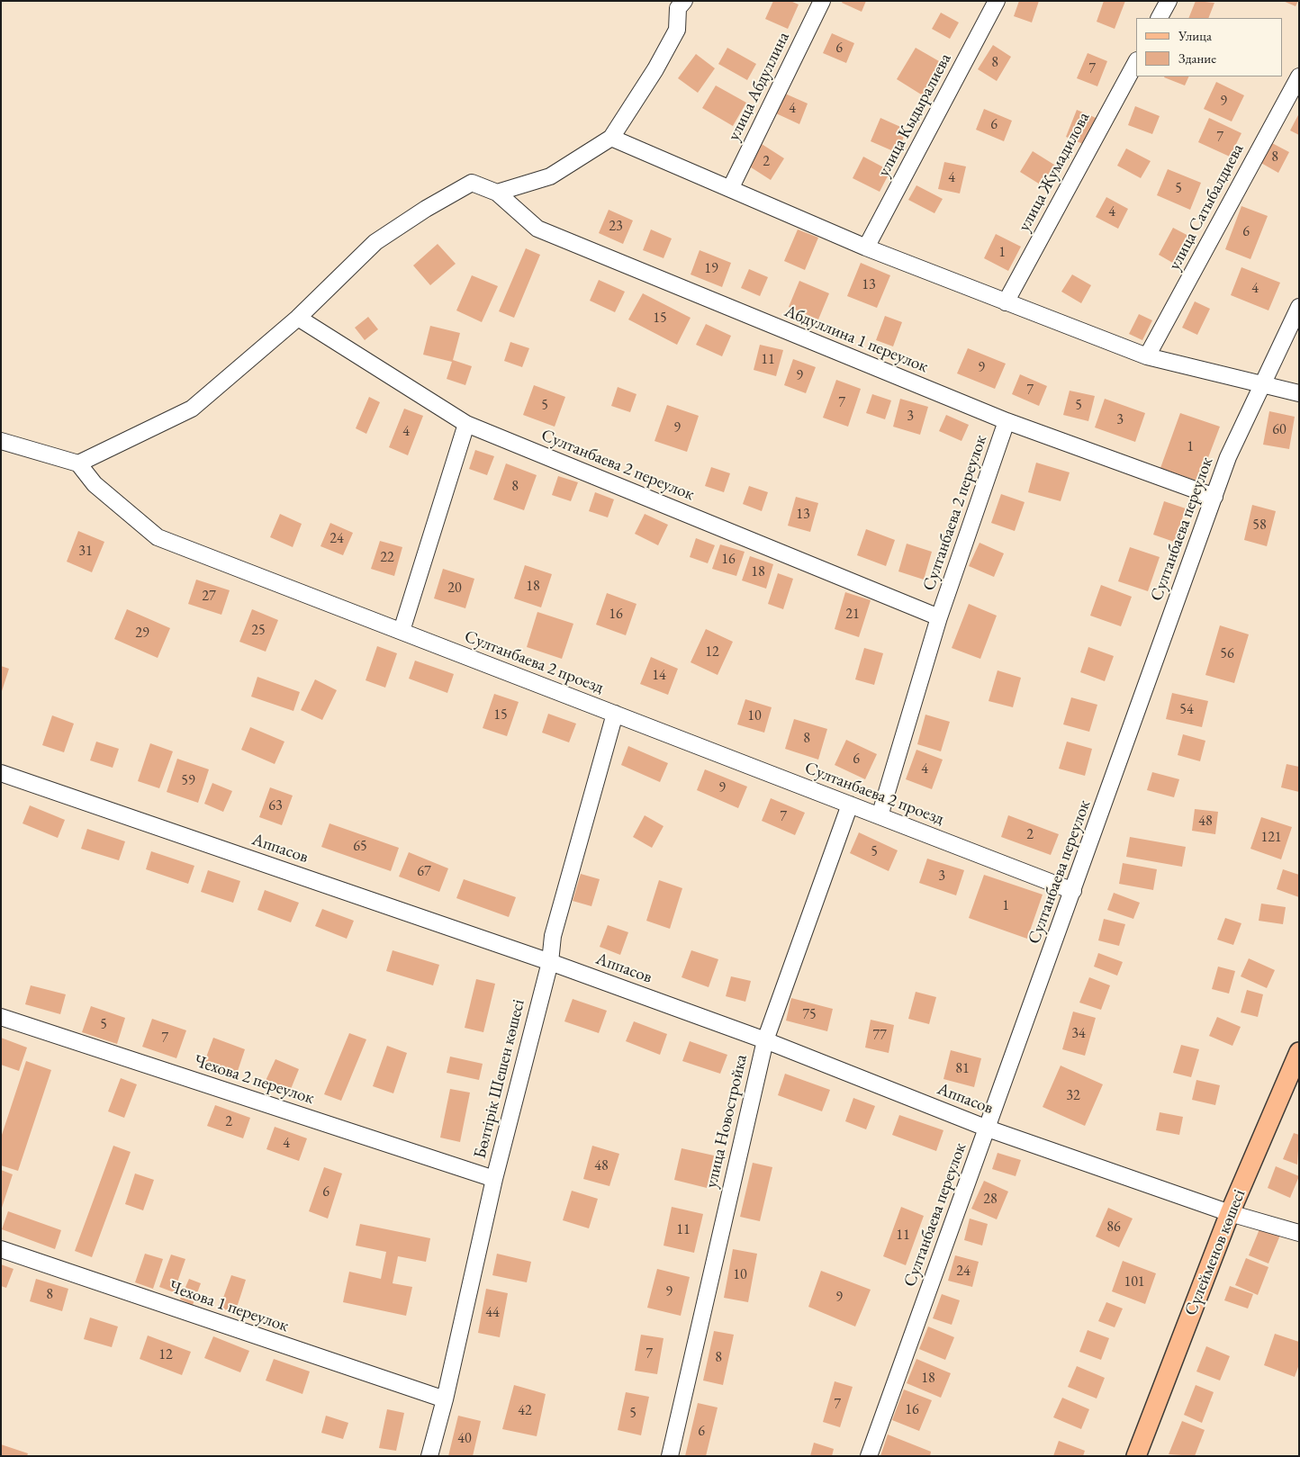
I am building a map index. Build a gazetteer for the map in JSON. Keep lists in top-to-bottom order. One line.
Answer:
{"streets":{"main road":["Сүлейменов көшесі"],"street":["улица Абдуллина","улица Кыдыралиева","улица Жумадилова","улица Сатыбалдиева","Абдуллина 1 переулок","Султанбаева 2 переулок","Султанбаева переулок","Султанбаева 2 проезд","Аппасов","Бөлтірік Шешен көшесі","Чехова 2 переулок","улица Новостройка","Чехова 1 переулок"]},"crossings":[["Абдуллина 1 переулок","Султанбаева 2 переулок"],["Абдуллина 1 переулок","Султанбаева переулок"],["Султанбаева 2 переулок","Султанбаева 2 проезд"],["Султанбаева переулок","Султанбаева 2 проезд"],["Султанбаева переулок","Аппасов"],["Султанбаева 2 проезд","Бөлтірік Шешен көшесі"],["Султанбаева 2 проезд","улица Новостройка"],["Аппасов","Бөлтірік Шешен көшесі"],["Аппасов","улица Новостройка"],["Аппасов","Сүлейменов көшесі"],["Бөлтірік Шешен көшесі","Чехова 2 переулок"],["Бөлтірік Шешен көшесі","Чехова 1 переулок"]],"house_numbers":["6","8","7","9","4","6","7","8","2","4","5","4","23","6","1","19","13","4","15","11","9","9","7","7","5","5","3","3","9","60","4","1","8","13","58","24","31","22","16","18","18","20","27","16","21","25","29","12","56","14","54","15","10","8","6","4","59","9","63","7","48","2","121","65","5","67","3","1","75","5","34","77","7","81","32","2","4","48","6","28","86","11","11","24","10","101","9","8","9","44","7","12","8","18","7","16","42","5","6","40"],"legend":["Улица","Здание"]}
